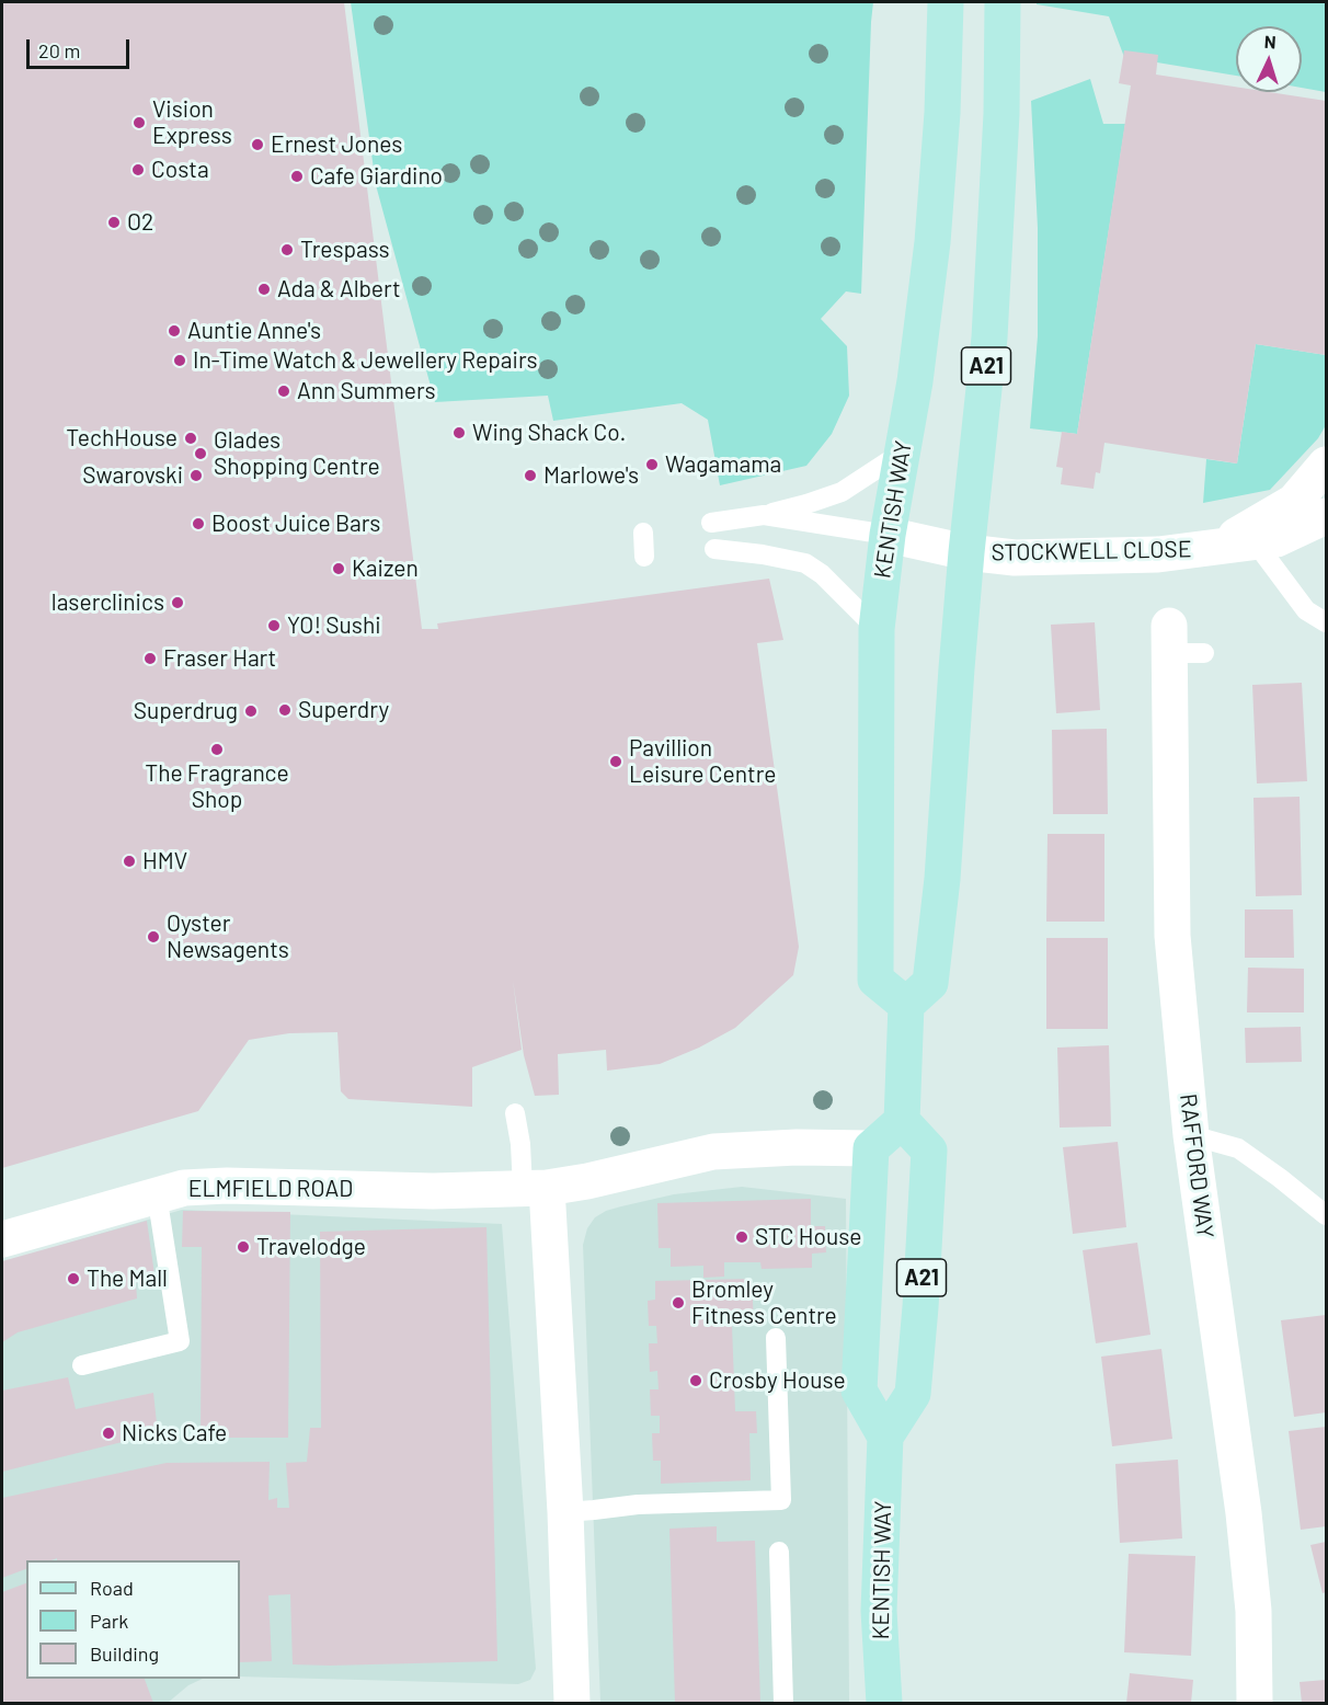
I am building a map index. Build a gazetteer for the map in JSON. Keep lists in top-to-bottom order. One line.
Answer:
{"streets":{"main road":["A21","KENTISH WAY"],"street":["STOCKWELL CLOSE","RAFFORD WAY","ELMFIELD ROAD"]},"crossings":[["A21","KENTISH WAY"],["A21","STOCKWELL CLOSE"],["A21","ELMFIELD ROAD"],["KENTISH WAY","STOCKWELL CLOSE"]],"places":["Vision Express","Ernest Jones","Costa","Cafe Giardino","O2","Trespass","Ada & Albert","Auntie Anne's","In-Time Watch & Jewellery Repairs","Ann Summers","Wing Shack Co.","TechHouse","Glades Shopping Centre","Wagamama","Swarovski","Marlowe's","Boost Juice Bars","Kaizen","laserclinics","YO! Sushi","Fraser Hart","Superdry","Superdrug","The Fragrance Shop","Pavillion Leisure Centre","HMV","Oyster Newsagents","STC House","Travelodge","The Mall","Bromley Fitness Centre","Crosby House","Nicks Cafe"],"legend":["Road","Park","Building"],"scale_bar":"20 m","north":"top"}
